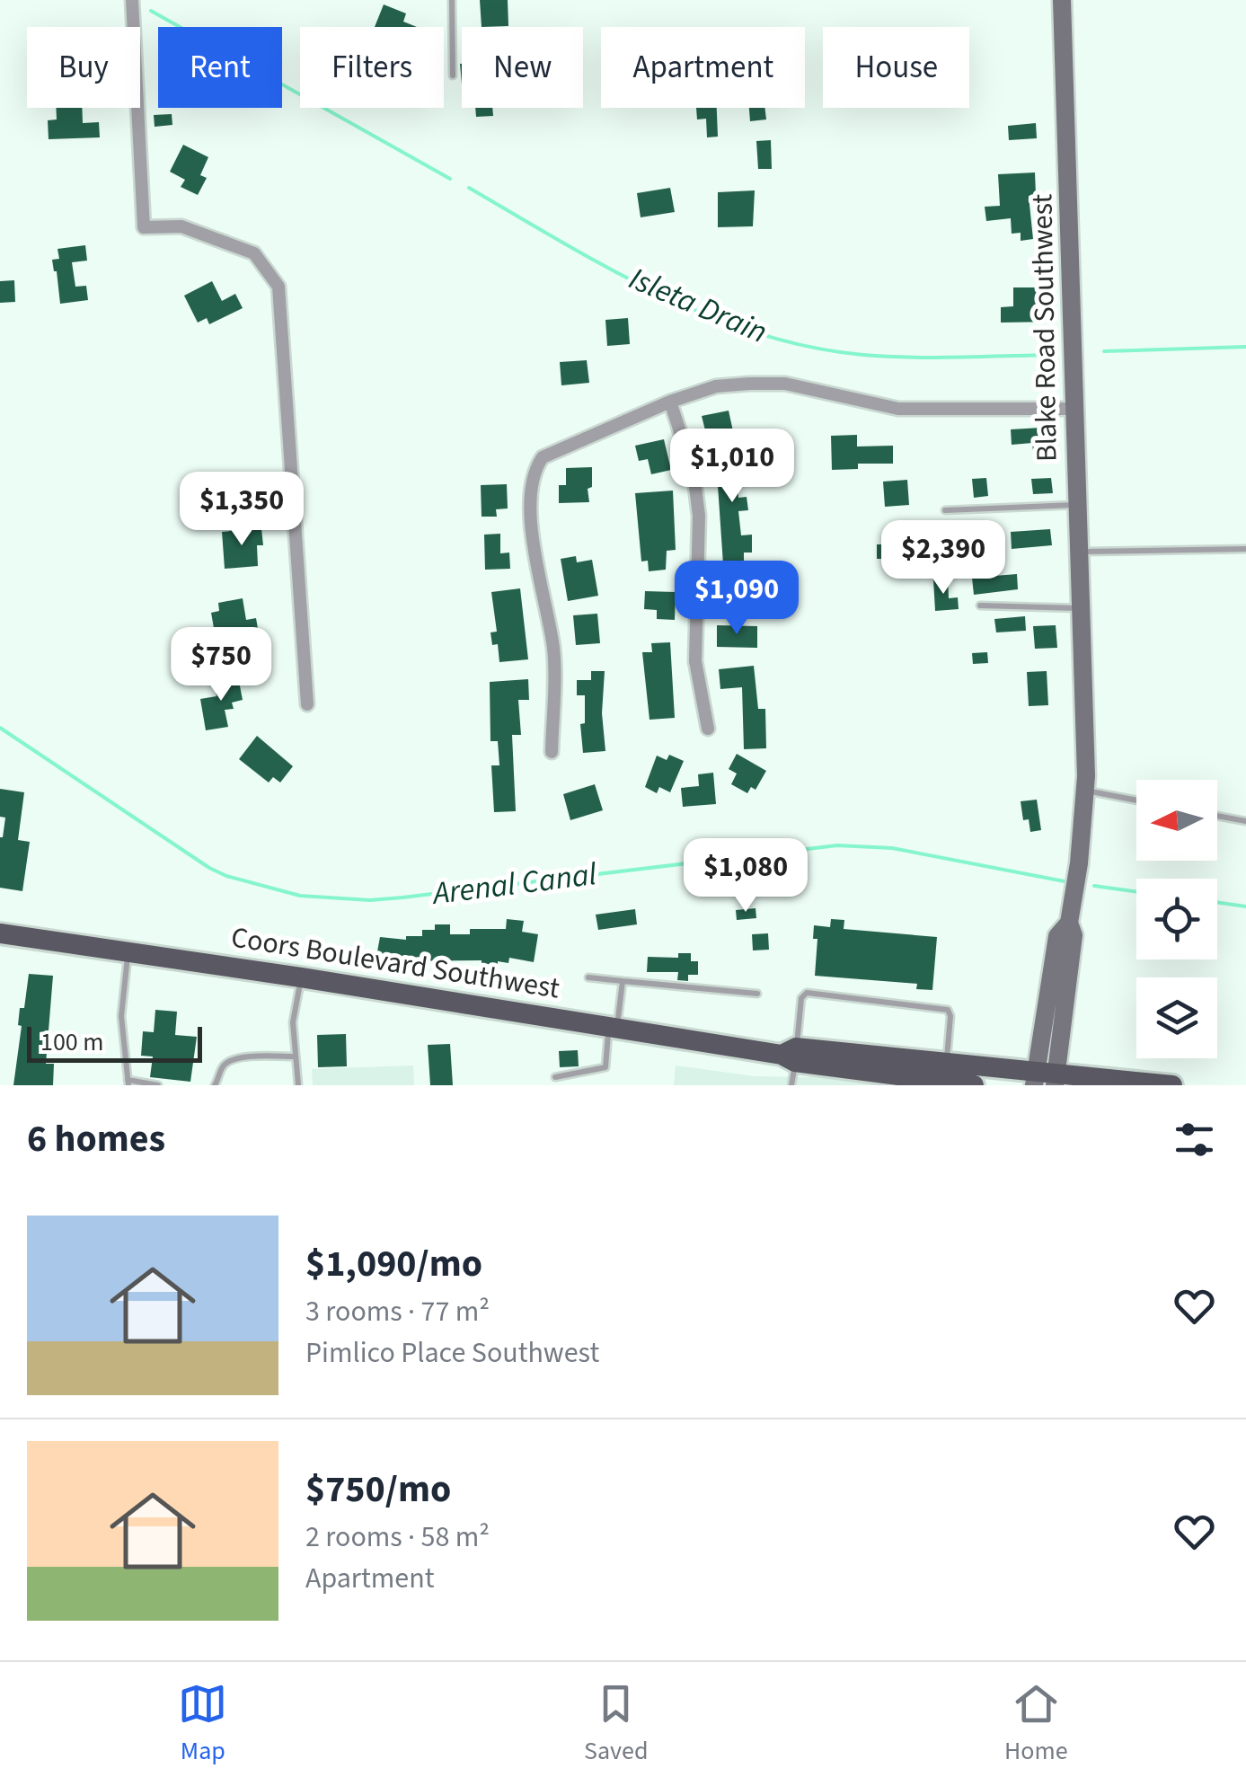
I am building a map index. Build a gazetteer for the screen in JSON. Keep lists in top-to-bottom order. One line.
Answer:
{"streets":{"main road":["Coors Boulevard Southwest"],"street":["Blake Road Southwest"]},"crossings":[["Blake Road Southwest","Coors Boulevard Southwest"]],"water":["Isleta Drain","Arenal Canal"],"scale_bar":"100 m","north":"left","page":{"chip":["Buy","Rent","Filters","New","Apartment","House"],"price":["$1,010","$1,350","$2,390","$1,090","$750","$1,080"],"scale":"100 m","heading":"6 homes","list":[{"name":"$1,090/mo","note":"3 rooms · 77 m² · Pimlico Place Southwest"},{"name":"$750/mo","note":"2 rooms · 58 m² · Apartment"}],"tabs":["Map","Saved","Home"]}}
